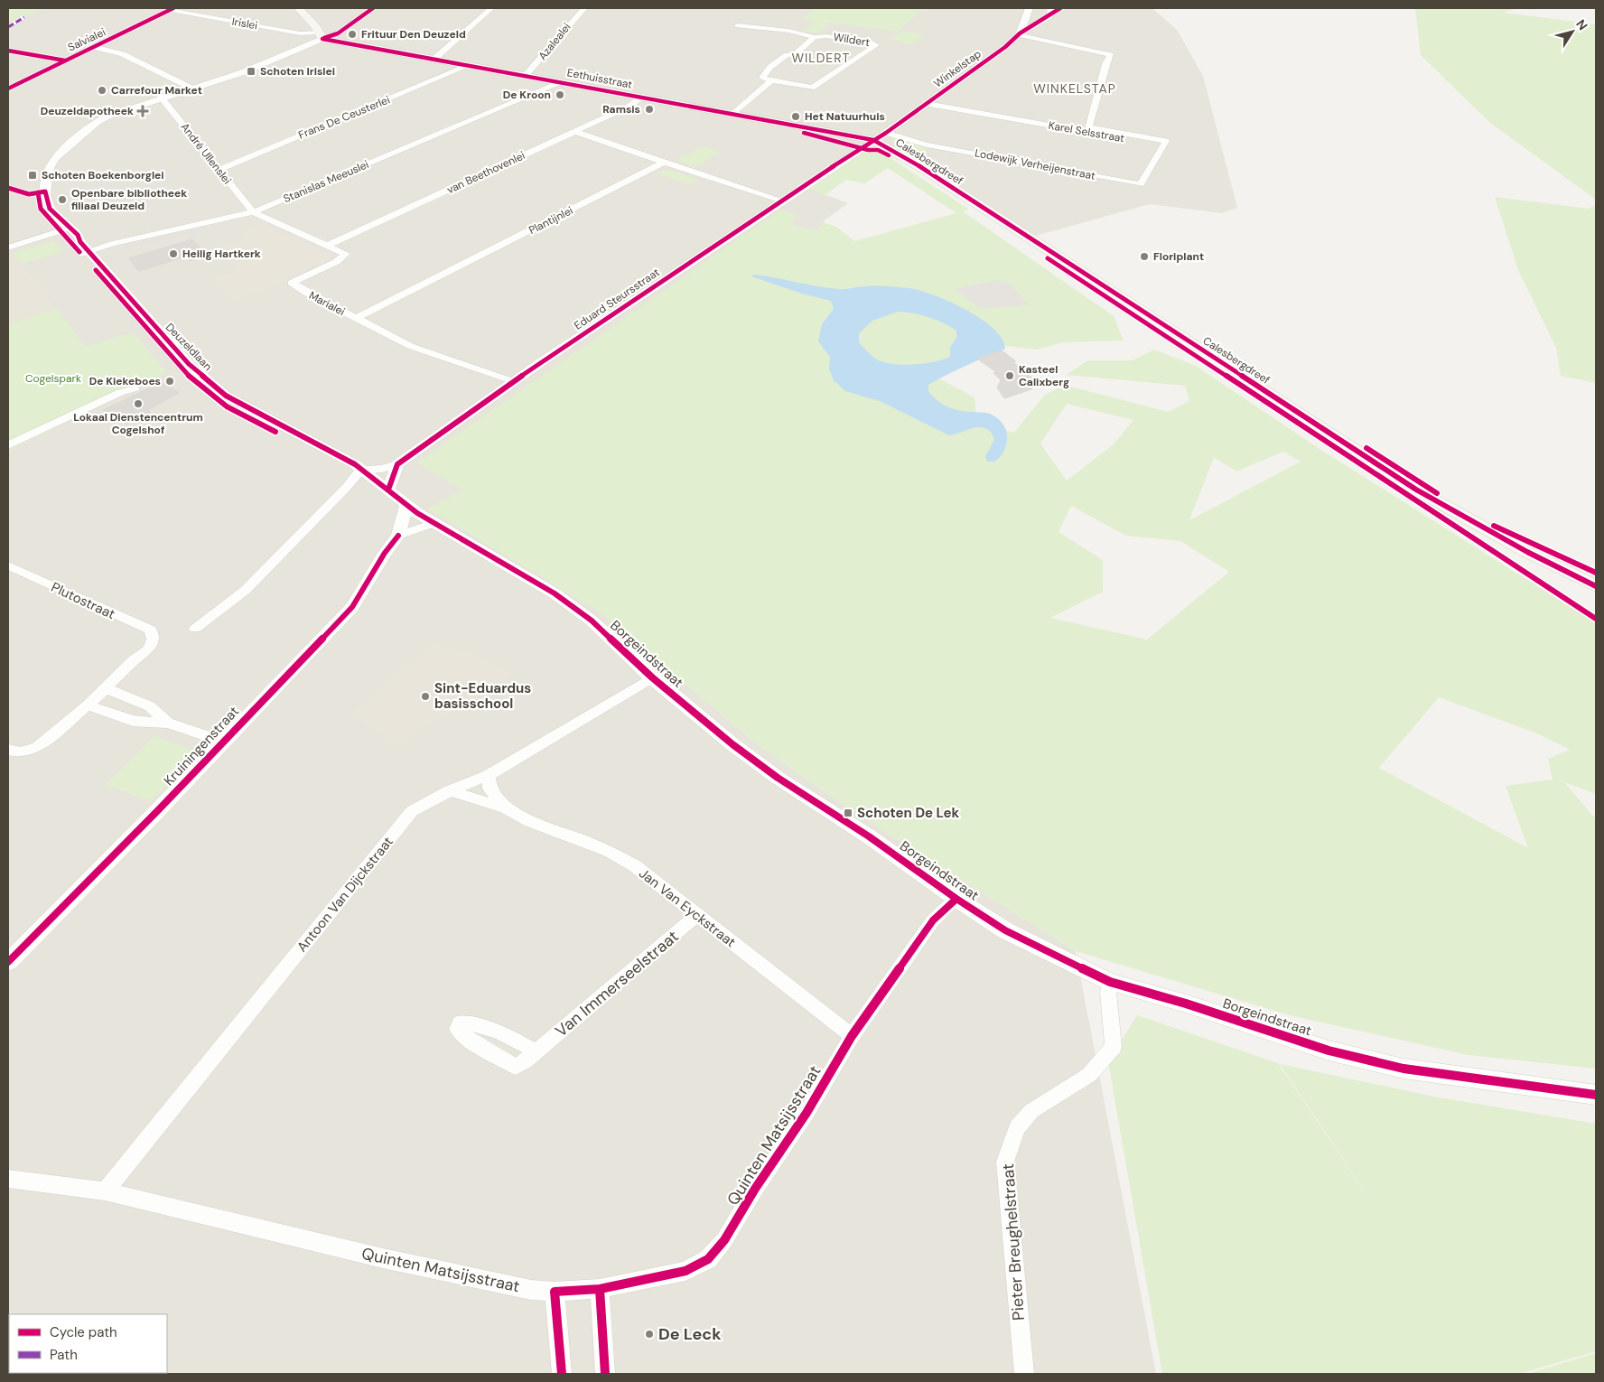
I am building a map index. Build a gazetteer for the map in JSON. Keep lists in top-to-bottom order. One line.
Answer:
{"streets":{"main road":["Eethuisstraat","Calesbergdreef"],"street":["Irislei","Salvialei","Wildert","Azalealei","Winkelstap","Frans De Ceusterlei","Karel Selsstraat","André Ullenslei","Lodewijk Verheijenstraat","van Beethovenlei","Stanislas Meeuslei","Plantijnlei","Eduard Steursstraat","Marialei","Deuzeldlaan","Plutostraat","Borgeindstraat","Kruiningenstraat","Antoon Van Dijckstraat","Jan Van Eyckstraat","Van Immerseelstraat","Quinten Matsijsstraat","Pieter Breughelstraat"]},"crossings":[["Irislei","Salvialei"],["Irislei","Eethuisstraat"],["Irislei","Deuzeldlaan"],["Azalealei","Eethuisstraat"],["Winkelstap","Eethuisstraat"],["Winkelstap","Karel Selsstraat"],["Winkelstap","Calesbergdreef"],["Winkelstap","Lodewijk Verheijenstraat"],["Winkelstap","Eduard Steursstraat"],["Eethuisstraat","Frans De Ceusterlei"],["Eethuisstraat","Calesbergdreef"],["Eethuisstraat","van Beethovenlei"],["Eethuisstraat","Stanislas Meeuslei"],["Eethuisstraat","Eduard Steursstraat"],["Eethuisstraat","Deuzeldlaan"],["Frans De Ceusterlei","André Ullenslei"],["Karel Selsstraat","Lodewijk Verheijenstraat"],["André Ullenslei","Stanislas Meeuslei"],["André Ullenslei","Marialei"],["André Ullenslei","Deuzeldlaan"],["Calesbergdreef","Eduard Steursstraat"],["van Beethovenlei","Marialei"],["Stanislas Meeuslei","Marialei"],["Stanislas Meeuslei","Deuzeldlaan"],["Plantijnlei","Marialei"],["Eduard Steursstraat","Marialei"],["Eduard Steursstraat","Deuzeldlaan"],["Deuzeldlaan","Borgeindstraat"],["Borgeindstraat","Kruiningenstraat"],["Borgeindstraat","Antoon Van Dijckstraat"],["Borgeindstraat","Quinten Matsijsstraat"],["Borgeindstraat","Pieter Breughelstraat"],["Antoon Van Dijckstraat","Jan Van Eyckstraat"],["Antoon Van Dijckstraat","Quinten Matsijsstraat"],["Jan Van Eyckstraat","Van Immerseelstraat"],["Jan Van Eyckstraat","Quinten Matsijsstraat"]],"districts":["WILDERT","WINKELSTAP"],"parks":["Cogelspark"],"places":{"other":["Frituur Den Deuzeld","Carrefour Market","De Kroon","Ramsis","Het Natuurhuis","Openbare bibliotheek filiaal Deuzeld","Heilig Hartkerk","Floriplant","Kasteel Calixberg","De Kiekeboes","Lokaal Dienstencentrum Cogelshof","Sint-Eduardus basisschool","De Leck"],"transit":["Schoten Irislei","Schoten Boekenborglei","Schoten De Lek"],"health":["Deuzeldapotheek"]},"legend":["Cycle path","Path"],"north":"top right"}
